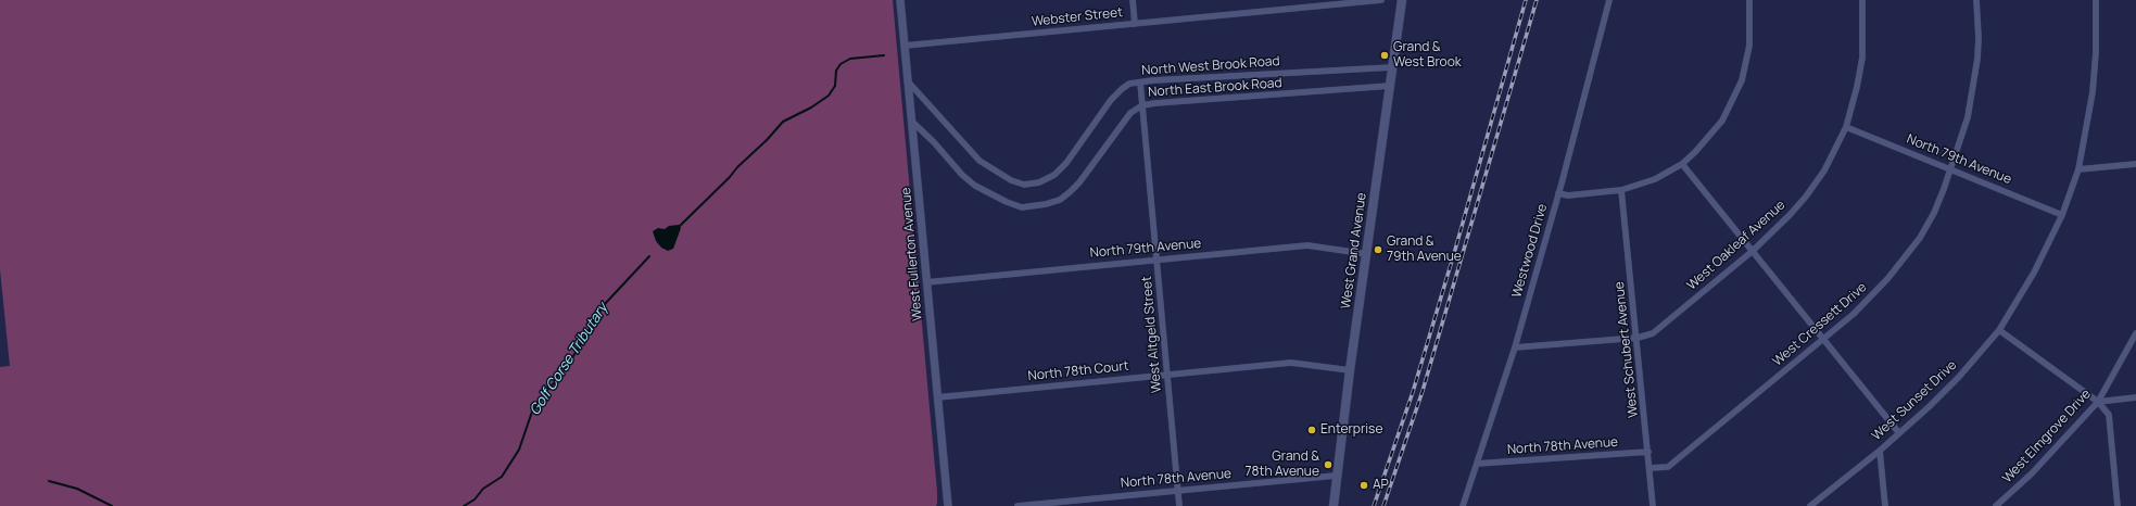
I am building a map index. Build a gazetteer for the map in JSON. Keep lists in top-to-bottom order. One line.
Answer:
{"streets":{"main road":["West Grand Avenue"],"street":["Webster Street","North West Brook Road","North East Brook Road","North 79th Avenue","West Oakleaf Avenue","Westwood Drive","West Fullerton Avenue","West Cressett Drive","West Altgeld Street","West Schubert Avenue","North 78th Court","West Sunset Drive","West Elmgrove Drive","North 78th Avenue"]},"crossings":[["Webster Street","West Fullerton Avenue"],["North West Brook Road","West Grand Avenue"],["North West Brook Road","West Fullerton Avenue"],["North West Brook Road","West Altgeld Street"],["North East Brook Road","West Grand Avenue"],["North East Brook Road","West Fullerton Avenue"],["North East Brook Road","West Altgeld Street"],["North 79th Avenue","West Oakleaf Avenue"],["North 79th Avenue","West Grand Avenue"],["North 79th Avenue","West Fullerton Avenue"],["North 79th Avenue","West Cressett Drive"],["North 79th Avenue","West Altgeld Street"],["North 79th Avenue","West Sunset Drive"],["West Oakleaf Avenue","West Schubert Avenue"],["West Grand Avenue","North 78th Court"],["West Grand Avenue","North 78th Avenue"],["Westwood Drive","North 78th Avenue"],["West Fullerton Avenue","North 78th Court"],["West Cressett Drive","West Schubert Avenue"],["West Altgeld Street","North 78th Court"],["West Altgeld Street","North 78th Avenue"],["West Schubert Avenue","North 78th Avenue"]],"water":["Golf Corse Tributary"],"places":["Grand & West Brook","Grand & 79th Avenue","Enterprise","Grand & 78th Avenue","AP"]}
